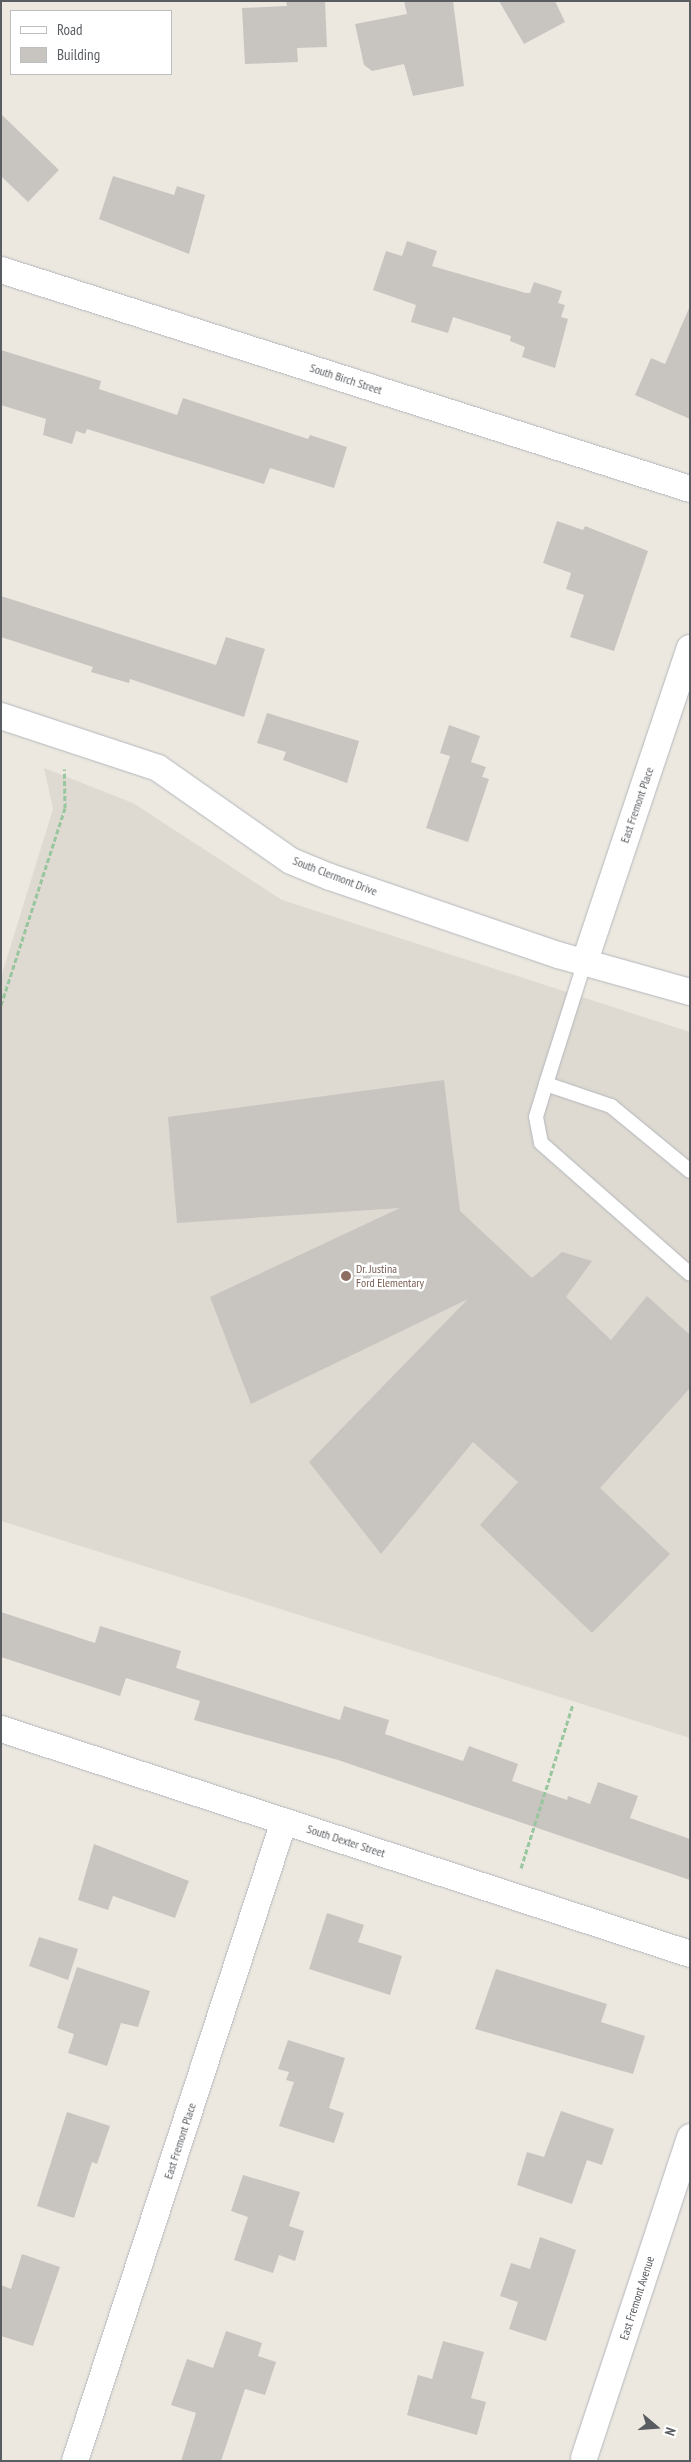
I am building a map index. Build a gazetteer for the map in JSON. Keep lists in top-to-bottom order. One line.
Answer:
{"streets":{"street":["South Birch Street","East Fremont Place","South Clermont Drive","South Dexter Street","East Fremont Avenue"]},"crossings":[["East Fremont Place","South Clermont Drive"],["East Fremont Place","South Dexter Street"]],"places":["Dr. Justina Ford Elementary"],"legend":["Road","Building"],"north":"right"}
